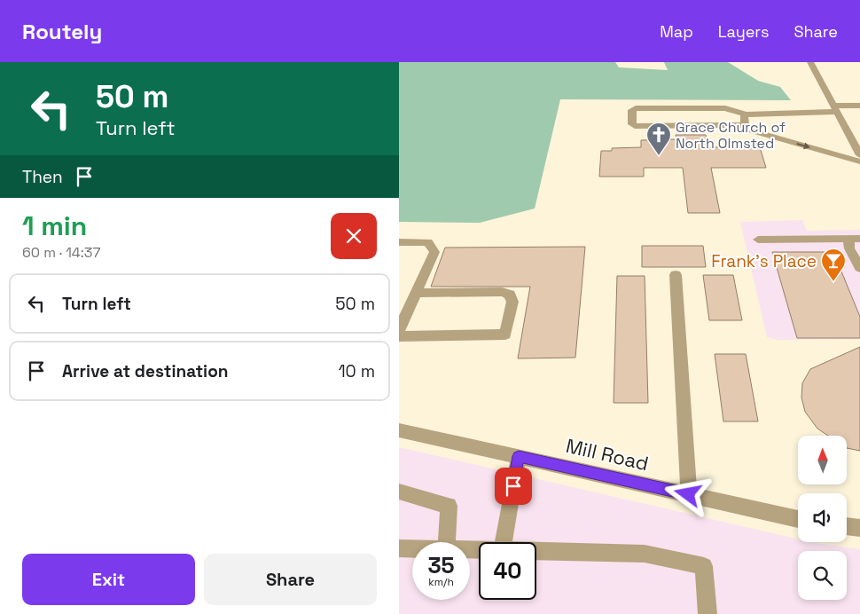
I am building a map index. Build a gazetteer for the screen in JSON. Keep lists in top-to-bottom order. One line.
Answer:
{"streets":{"street":["Mill Road"]},"places":{"church":["Grace Church of North Olmsted"],"bar":["Frank's Place"]},"north":"top","page":{"header":"Routely","nav":["Map","Layers","Share"],"turn":["50 m","Turn left"],"then":"Then","heading":["1 min","60 m · 14:37"],"list":[{"name":"Turn left","value":"50 m"},{"name":"Arrive at destination","value":"10 m"}],"speed":"35 km/h","limit":"40","buttons":["Exit","Share"]}}
